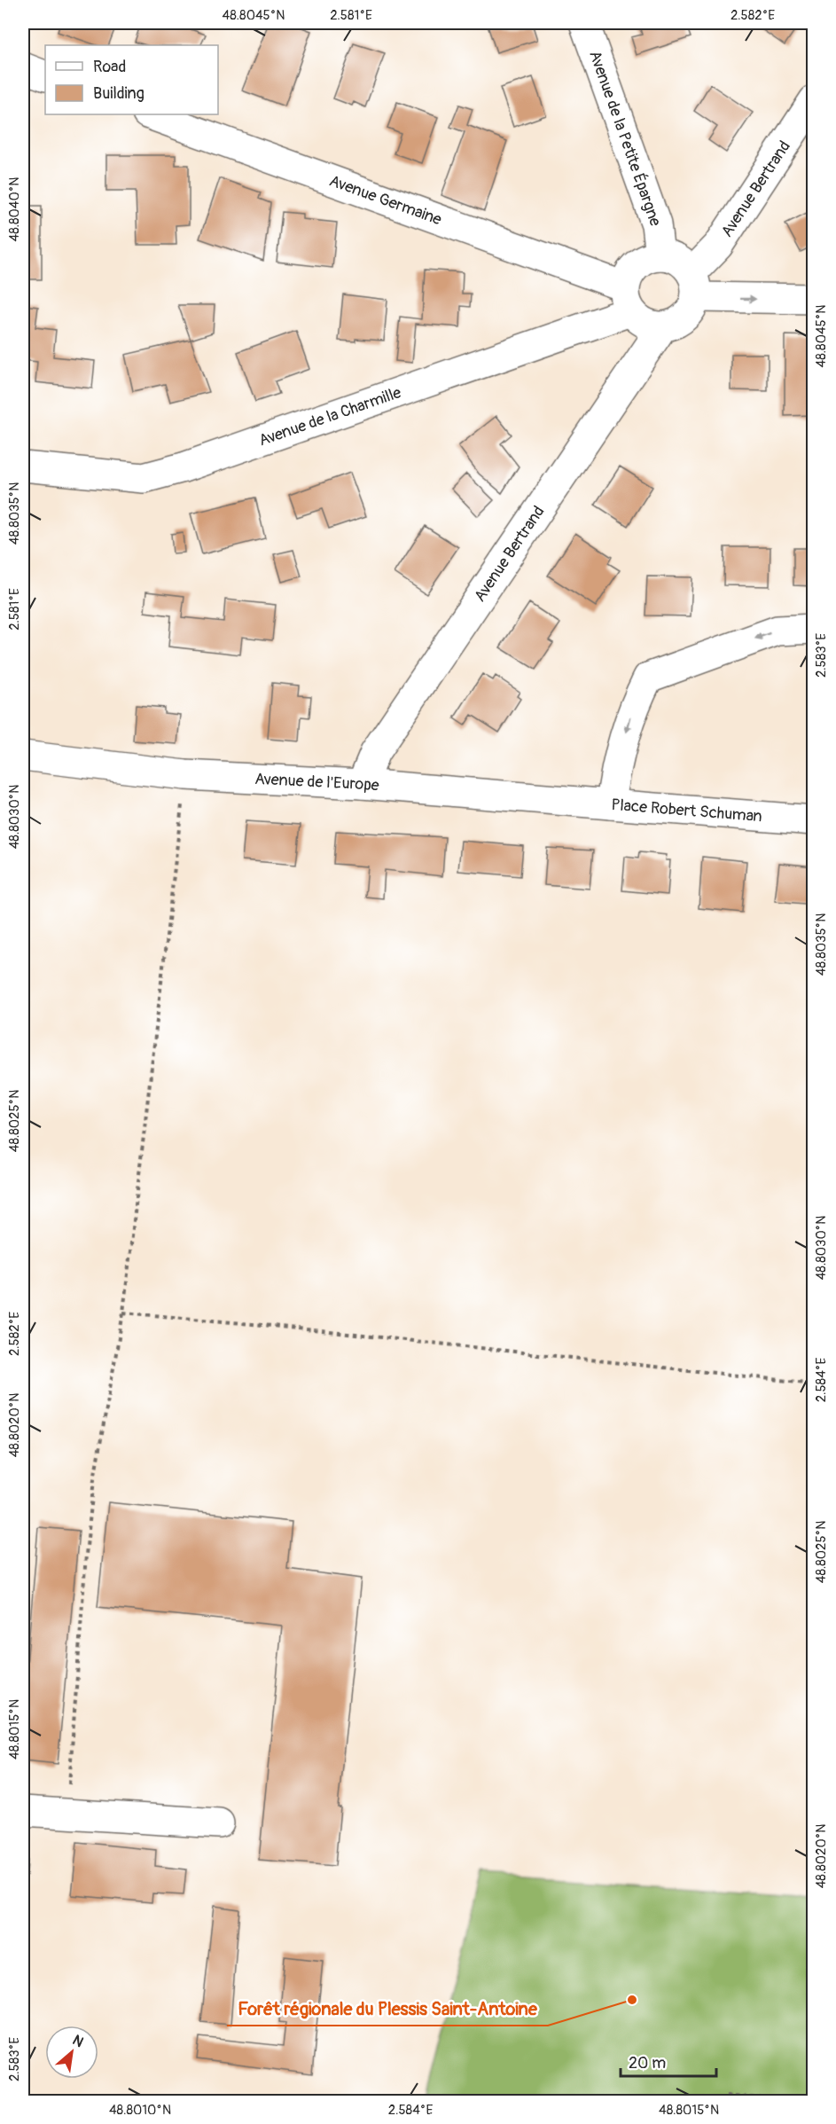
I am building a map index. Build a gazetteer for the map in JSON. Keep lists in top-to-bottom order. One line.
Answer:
{"streets":{"street":["Avenue de la Petite Épargne","Avenue Bertrand","Avenue Germaine","Avenue de la Charmille","Avenue de l'Europe","Place Robert Schuman"]},"crossings":[["Avenue de la Petite Épargne","Avenue Bertrand"],["Avenue de la Petite Épargne","Avenue Germaine"],["Avenue de la Petite Épargne","Avenue de la Charmille"],["Avenue Bertrand","Avenue Germaine"],["Avenue Bertrand","Avenue de la Charmille"],["Avenue Bertrand","Avenue de l'Europe"],["Avenue Germaine","Avenue de la Charmille"],["Avenue de l'Europe","Place Robert Schuman"]],"one_way":["Place Robert Schuman"],"places":["Forêt régionale du Plessis Saint-Antoine"],"legend":["Road","Building"],"scale_bar":"20 m","north":"top right","coordinates":["48.8045°N","2.581°E","2.582°E","48.8040°N","48.8035°N","2.583°E","48.8030°N","48.8025°N","2.584°E","48.8020°N","48.8015°N","48.8010°N"]}
